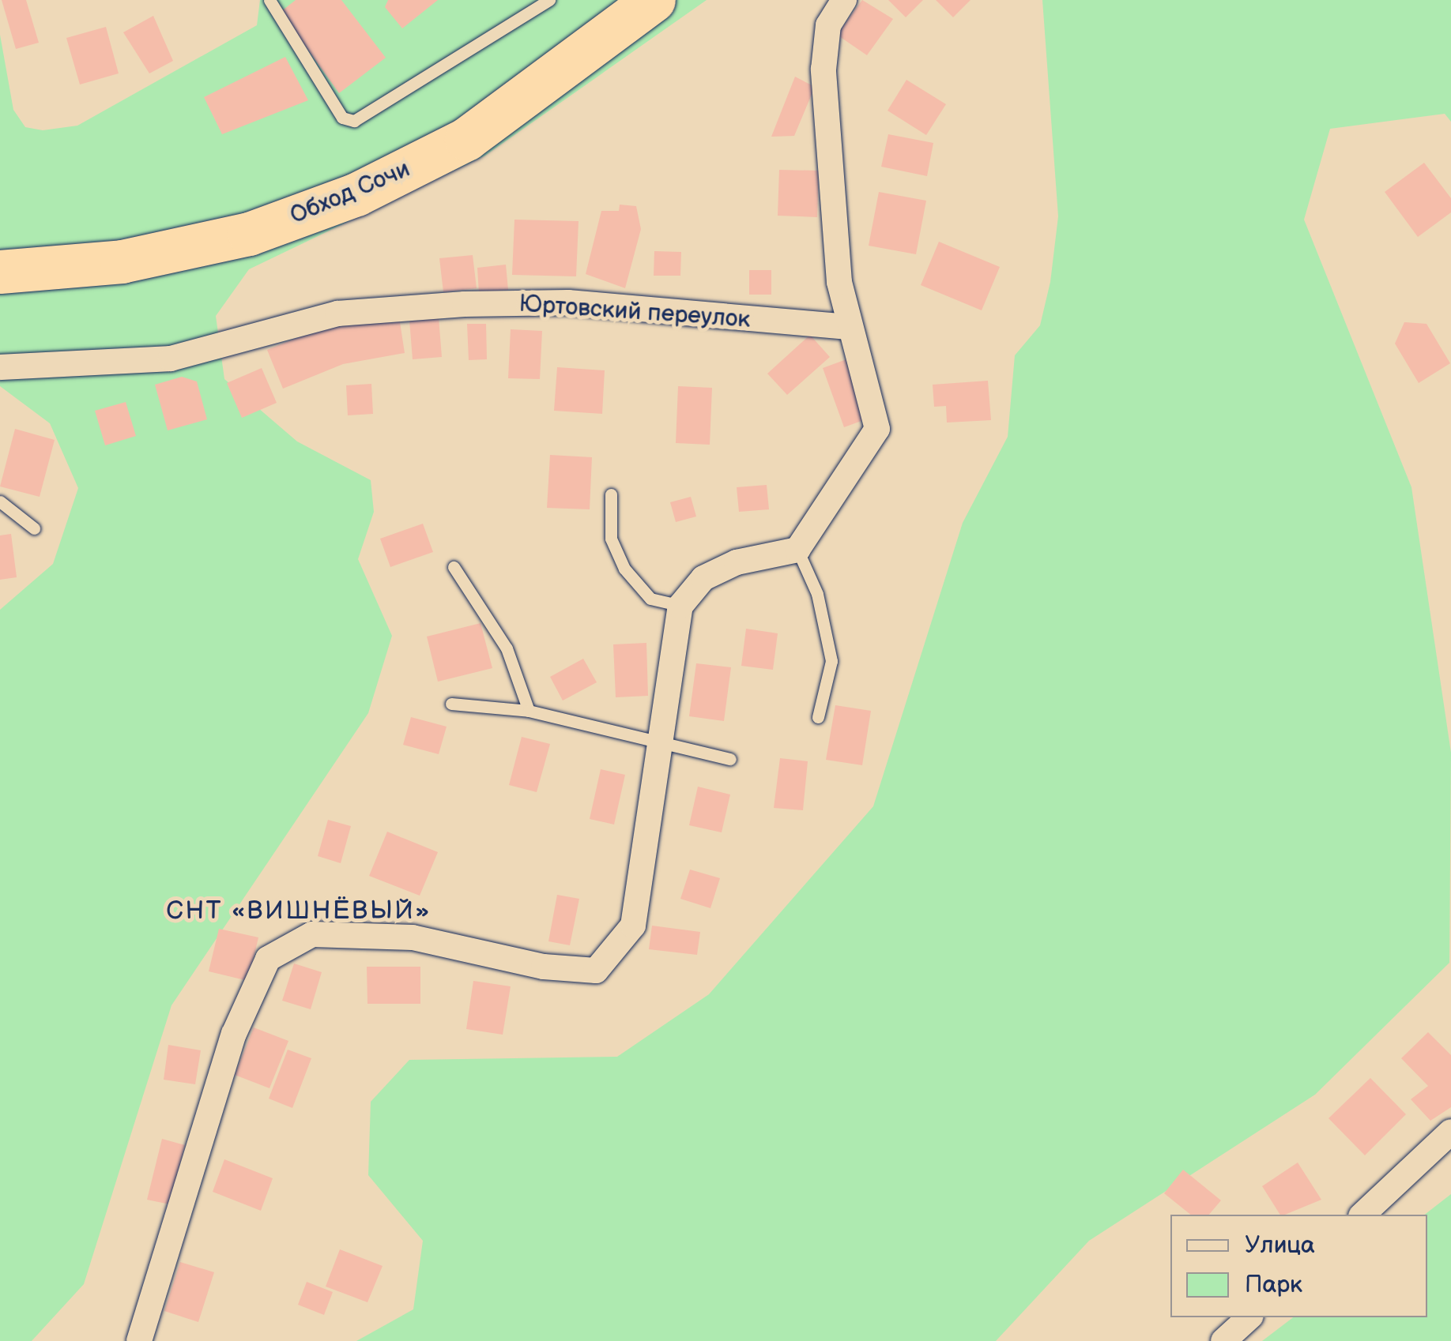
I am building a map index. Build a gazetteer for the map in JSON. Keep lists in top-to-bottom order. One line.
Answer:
{"streets":{"highway":["Обход Сочи"],"street":["Юртовский переулок"]},"districts":["СНТ «ВИШНЁВЫЙ»"],"legend":["Улица","Парк"]}
